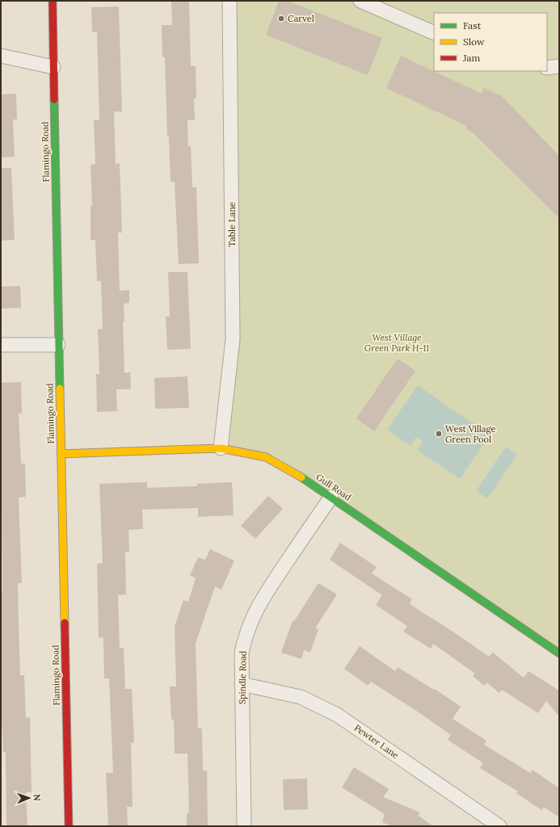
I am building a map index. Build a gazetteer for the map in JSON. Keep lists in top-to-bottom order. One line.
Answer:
{"streets":{"street":["Flamingo Road","Table Lane","Gull Road","Spindle Road","Pewter Lane"]},"crossings":[["Flamingo Road","Gull Road"],["Table Lane","Gull Road"],["Gull Road","Spindle Road"],["Spindle Road","Pewter Lane"]],"parks":["West Village Green Park H-11"],"places":["Carvel","West Village Green Pool"],"legend":["Fast","Slow","Jam"],"north":"right"}
